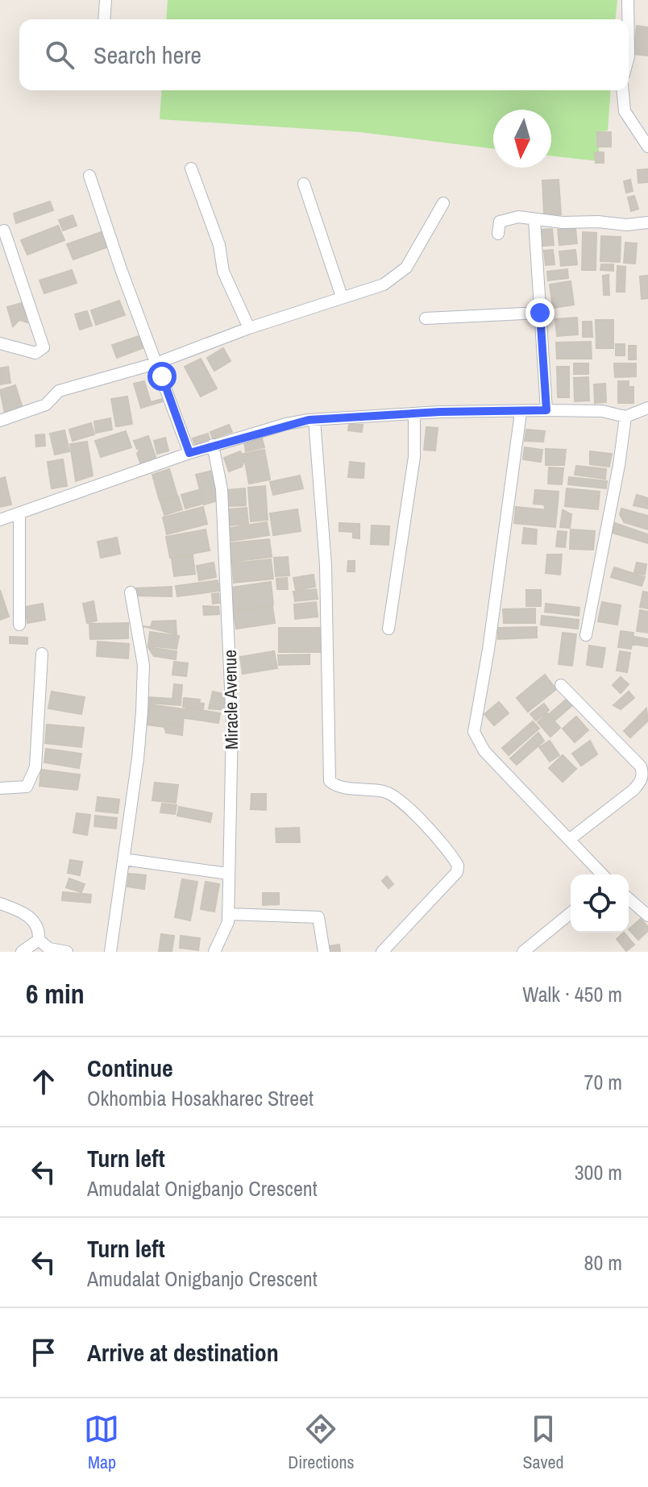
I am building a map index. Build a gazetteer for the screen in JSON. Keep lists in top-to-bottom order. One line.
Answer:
{"streets":{"street":["Miracle Avenue"]},"north":"bottom","page":{"search":"Search here","heading":["6 min","Walk · 450 m"],"list":[["Continue","Okhombia Hosakharec Street","70 m"],["Turn left","Amudalat Onigbanjo Crescent","300 m"],["Turn left","Amudalat Onigbanjo Crescent","80 m"],"Arrive at destination"],"nav":["Map","Directions","Saved"]}}
